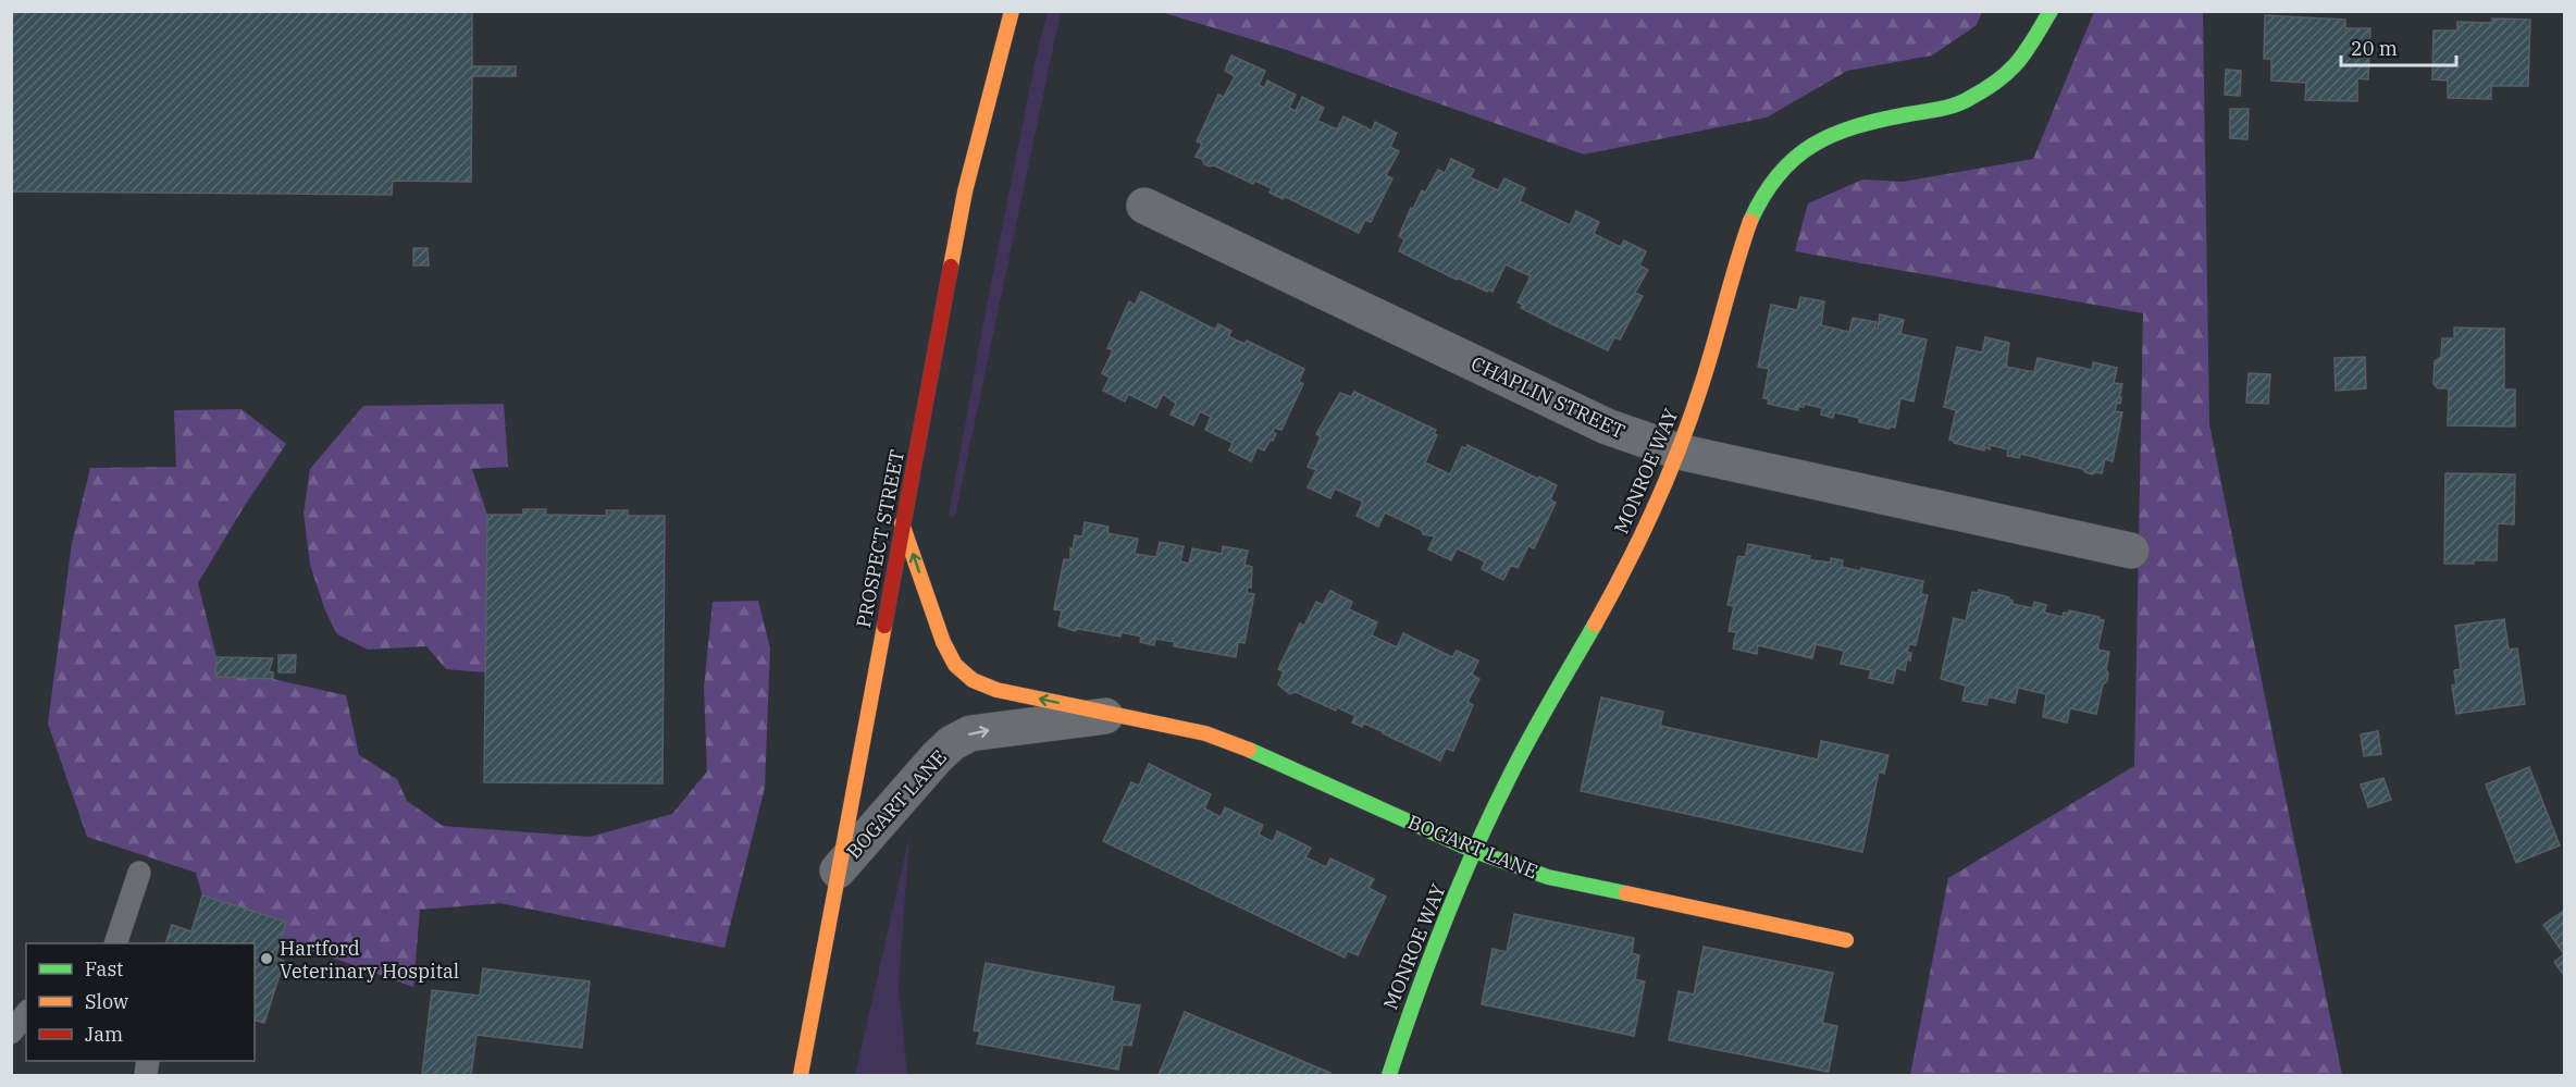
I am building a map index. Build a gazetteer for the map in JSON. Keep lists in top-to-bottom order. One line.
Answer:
{"streets":{"street":["CHAPLIN STREET","MONROE WAY","PROSPECT STREET","BOGART LANE"]},"crossings":[["CHAPLIN STREET","MONROE WAY"],["MONROE WAY","BOGART LANE"],["PROSPECT STREET","BOGART LANE"]],"places":["Hartford Veterinary Hospital"],"legend":["Fast","Slow","Jam"],"scale_bar":"20 m"}
